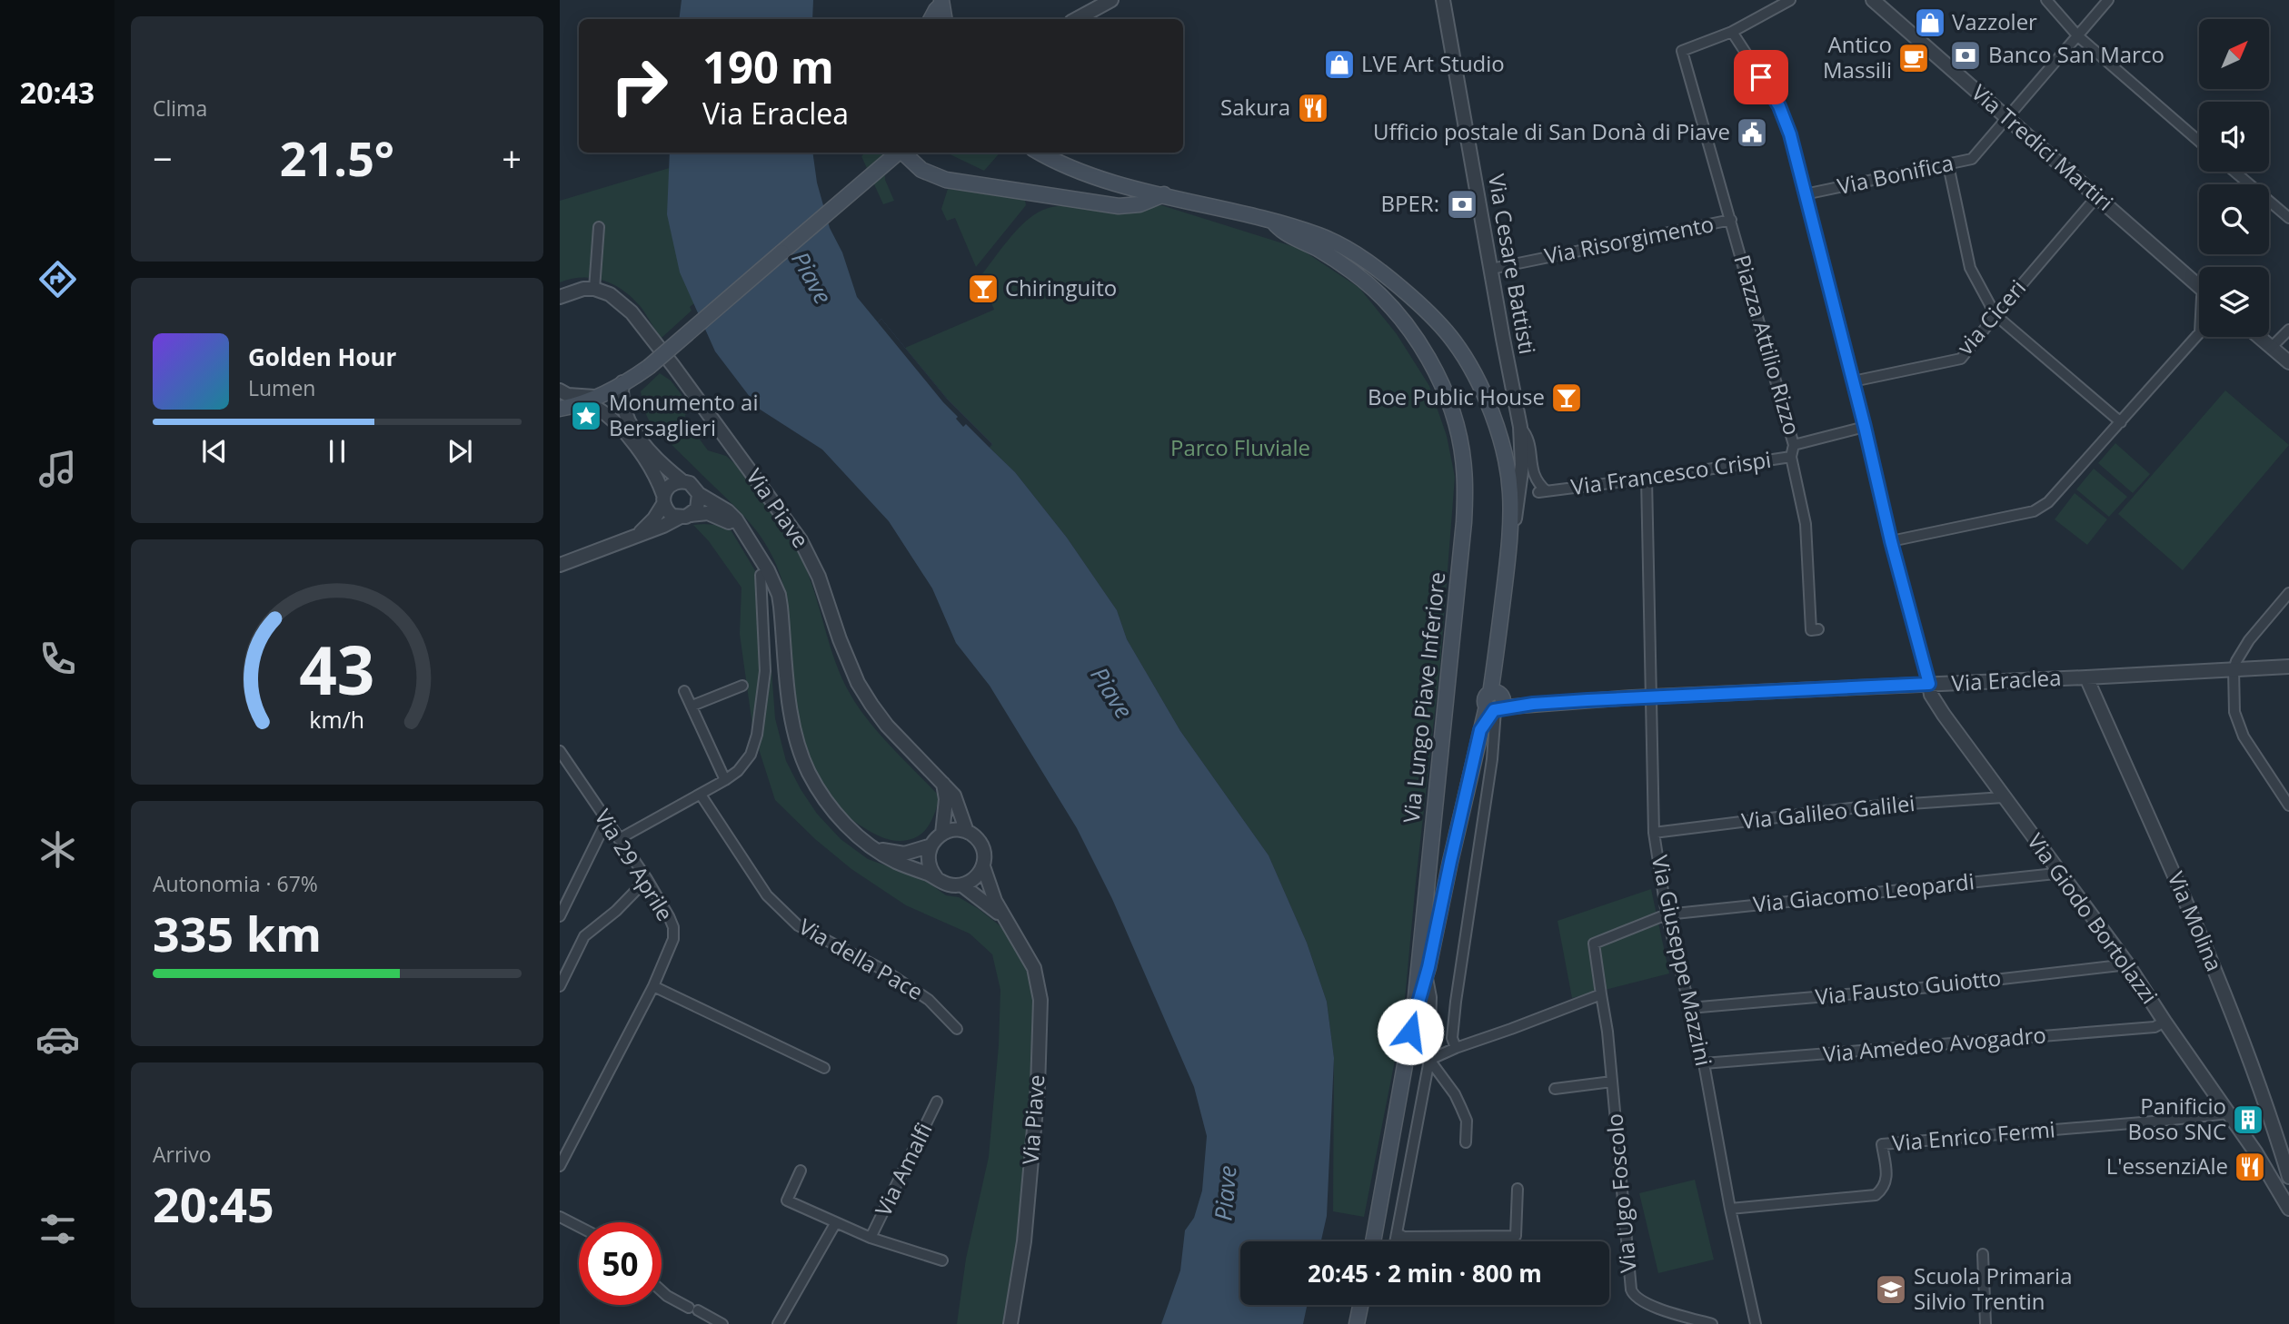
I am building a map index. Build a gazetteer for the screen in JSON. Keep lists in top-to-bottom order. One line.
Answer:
{"streets":{"main road":["Via Cesare Battisti","Via Lungo Piave Inferiore"],"street":["Via Tredici Martiri","Via Bonifica","Via Risorgimento","via Ciceri","Piazza Attilio Rizzo","Via Francesco Crispi","Via Piave","Via Eraclea","Via Galileo Galilei","Via 29 Aprile","Via Giacomo Leopardi","Via Giodo Bortolazzi","Via Molina","Via della Pace","Via Giuseppe Mazzini","Via Fausto Guiotto","Via Amedeo Avogadro","Via Enrico Fermi","Via Amalfi","Via Ugo Foscolo"]},"crossings":[["Via Tredici Martiri","Via Bonifica"],["Via Tredici Martiri","via Ciceri"],["Via Risorgimento","Via Cesare Battisti"],["Via Risorgimento","Piazza Attilio Rizzo"],["Via Cesare Battisti","Via Francesco Crispi"],["Via Cesare Battisti","Via Eraclea"],["Via Cesare Battisti","Via Lungo Piave Inferiore"],["Piazza Attilio Rizzo","Via Francesco Crispi"],["Via Francesco Crispi","Via Giuseppe Mazzini"],["Via Eraclea","Via Giodo Bortolazzi"],["Via Eraclea","Via Molina"],["Via Eraclea","Via Giuseppe Mazzini"],["Via Galileo Galilei","Via Giodo Bortolazzi"],["Via Galileo Galilei","Via Giuseppe Mazzini"],["Via Giacomo Leopardi","Via Giodo Bortolazzi"],["Via Giacomo Leopardi","Via Giuseppe Mazzini"],["Via Giacomo Leopardi","Via Ugo Foscolo"],["Via Giodo Bortolazzi","Via Molina"],["Via Giodo Bortolazzi","Via Fausto Guiotto"],["Via Giodo Bortolazzi","Via Amedeo Avogadro"],["Via Giodo Bortolazzi","Via Enrico Fermi"],["Via Giuseppe Mazzini","Via Fausto Guiotto"],["Via Giuseppe Mazzini","Via Amedeo Avogadro"],["Via Giuseppe Mazzini","Via Enrico Fermi"]],"water":["Piave"],"parks":["Parco Fluviale"],"places":{"shop":["Vazzoler","LVE Art Studio"],"bank":["Banco San Marco","BPER:"],"cafe":["Antico Massili"],"restaurant":["Sakura","L'essenziAle"],"public building":["Ufficio postale di San Donà di Piave"],"bar":["Chiringuito","Boe Public House"],"place":["Monumento ai Bersaglieri"],"building":["Panificio Boso SNC"],"school or university":["Scuola Primaria Silvio Trentin"]},"north":"top right","page":{"tabs":"20:43","tile":["Clima",["Autonomia · 67%","335 km"],["Arrivo","20:45"]],"turn":["190 m","Via Eraclea"],"heat":["−","21.5°","+"],"song":["Golden Hour","Lumen"],"limit":"50","trip":"20:45 · 2 min · 800 m","gauge":["43","km/h"]}}
